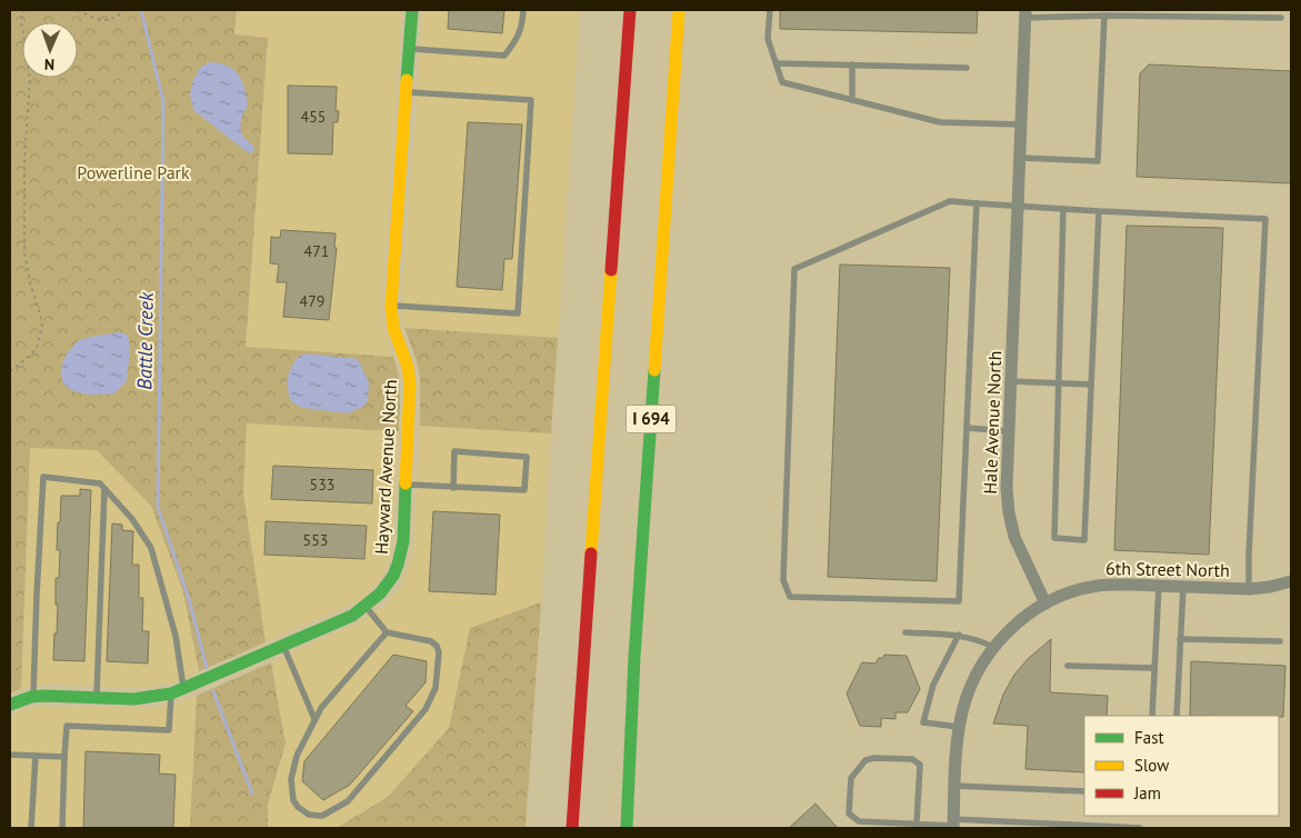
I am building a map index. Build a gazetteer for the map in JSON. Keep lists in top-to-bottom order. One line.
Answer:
{"streets":{"main road":["I 694","Hayward Avenue North"],"street":["Hale Avenue North","6th Street North"]},"crossings":[["Hale Avenue North","6th Street North"]],"water":["Battle Creek"],"parks":["Powerline Park"],"house_numbers":["455","471","479","533","553"],"legend":["Fast","Slow","Jam"],"north":"bottom"}
